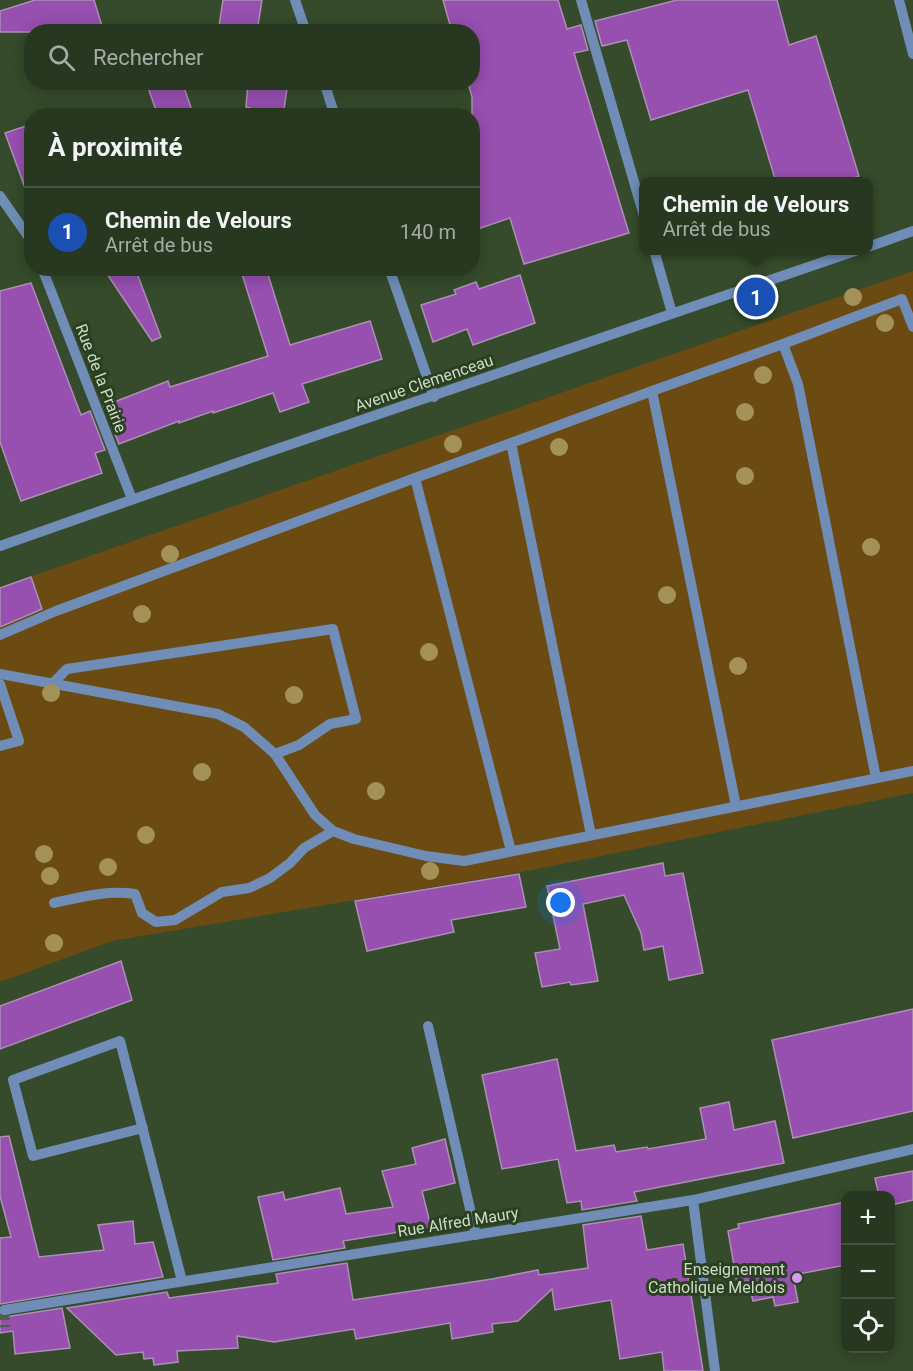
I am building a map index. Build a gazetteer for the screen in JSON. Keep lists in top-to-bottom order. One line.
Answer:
{"streets":{"street":["Rue de la Prairie","Avenue Clemenceau","Rue Alfred Maury"]},"crossings":[["Rue de la Prairie","Avenue Clemenceau"]],"places":["Enseignement Catholique Meldois"],"page":{"search":"Rechercher","heading":"À proximité","popup":["Chemin de Velours","Arrêt de bus"],"list":[{"mark":"1","name":"Chemin de Velours","note":"Arrêt de bus","value":"140 m"}],"pins":"1","map_buttons":["+","−"]}}
